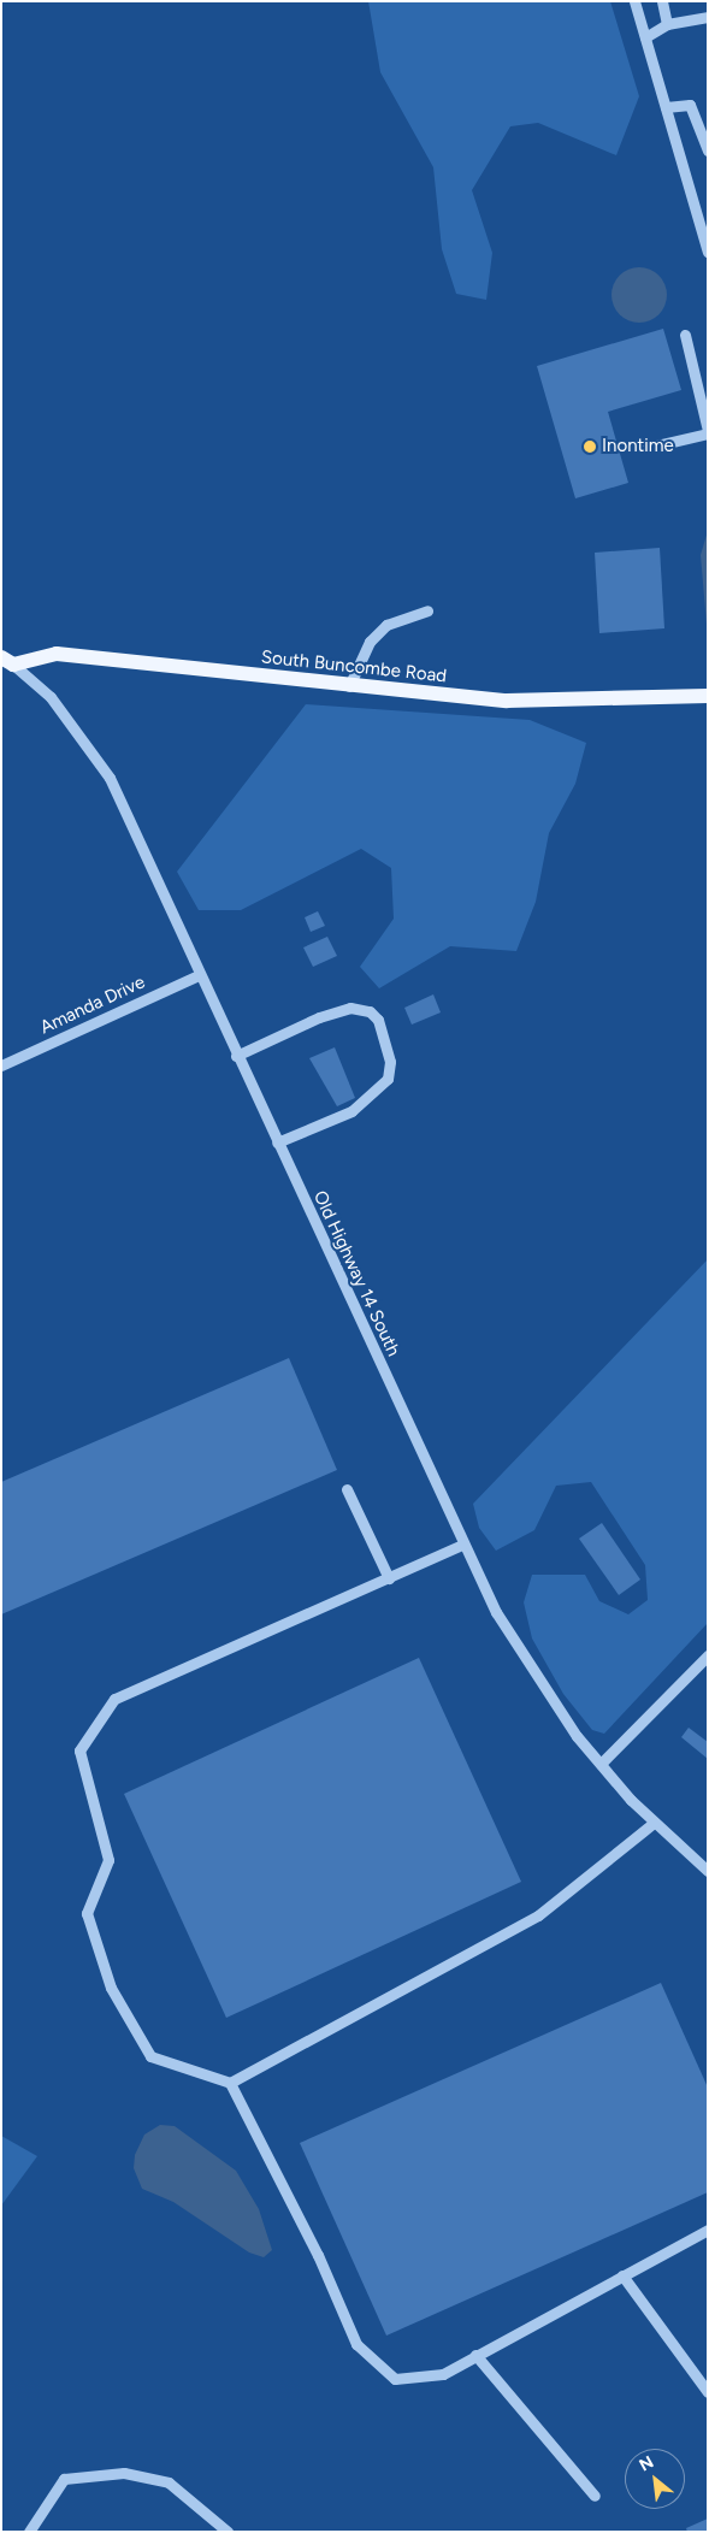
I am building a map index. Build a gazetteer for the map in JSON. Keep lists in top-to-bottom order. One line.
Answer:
{"streets":{"main road":["South Buncombe Road"],"street":["Amanda Drive","Old Highway 14 South"]},"crossings":[["South Buncombe Road","Old Highway 14 South"],["Amanda Drive","Old Highway 14 South"]],"places":["Inontime"],"north":"top left"}
